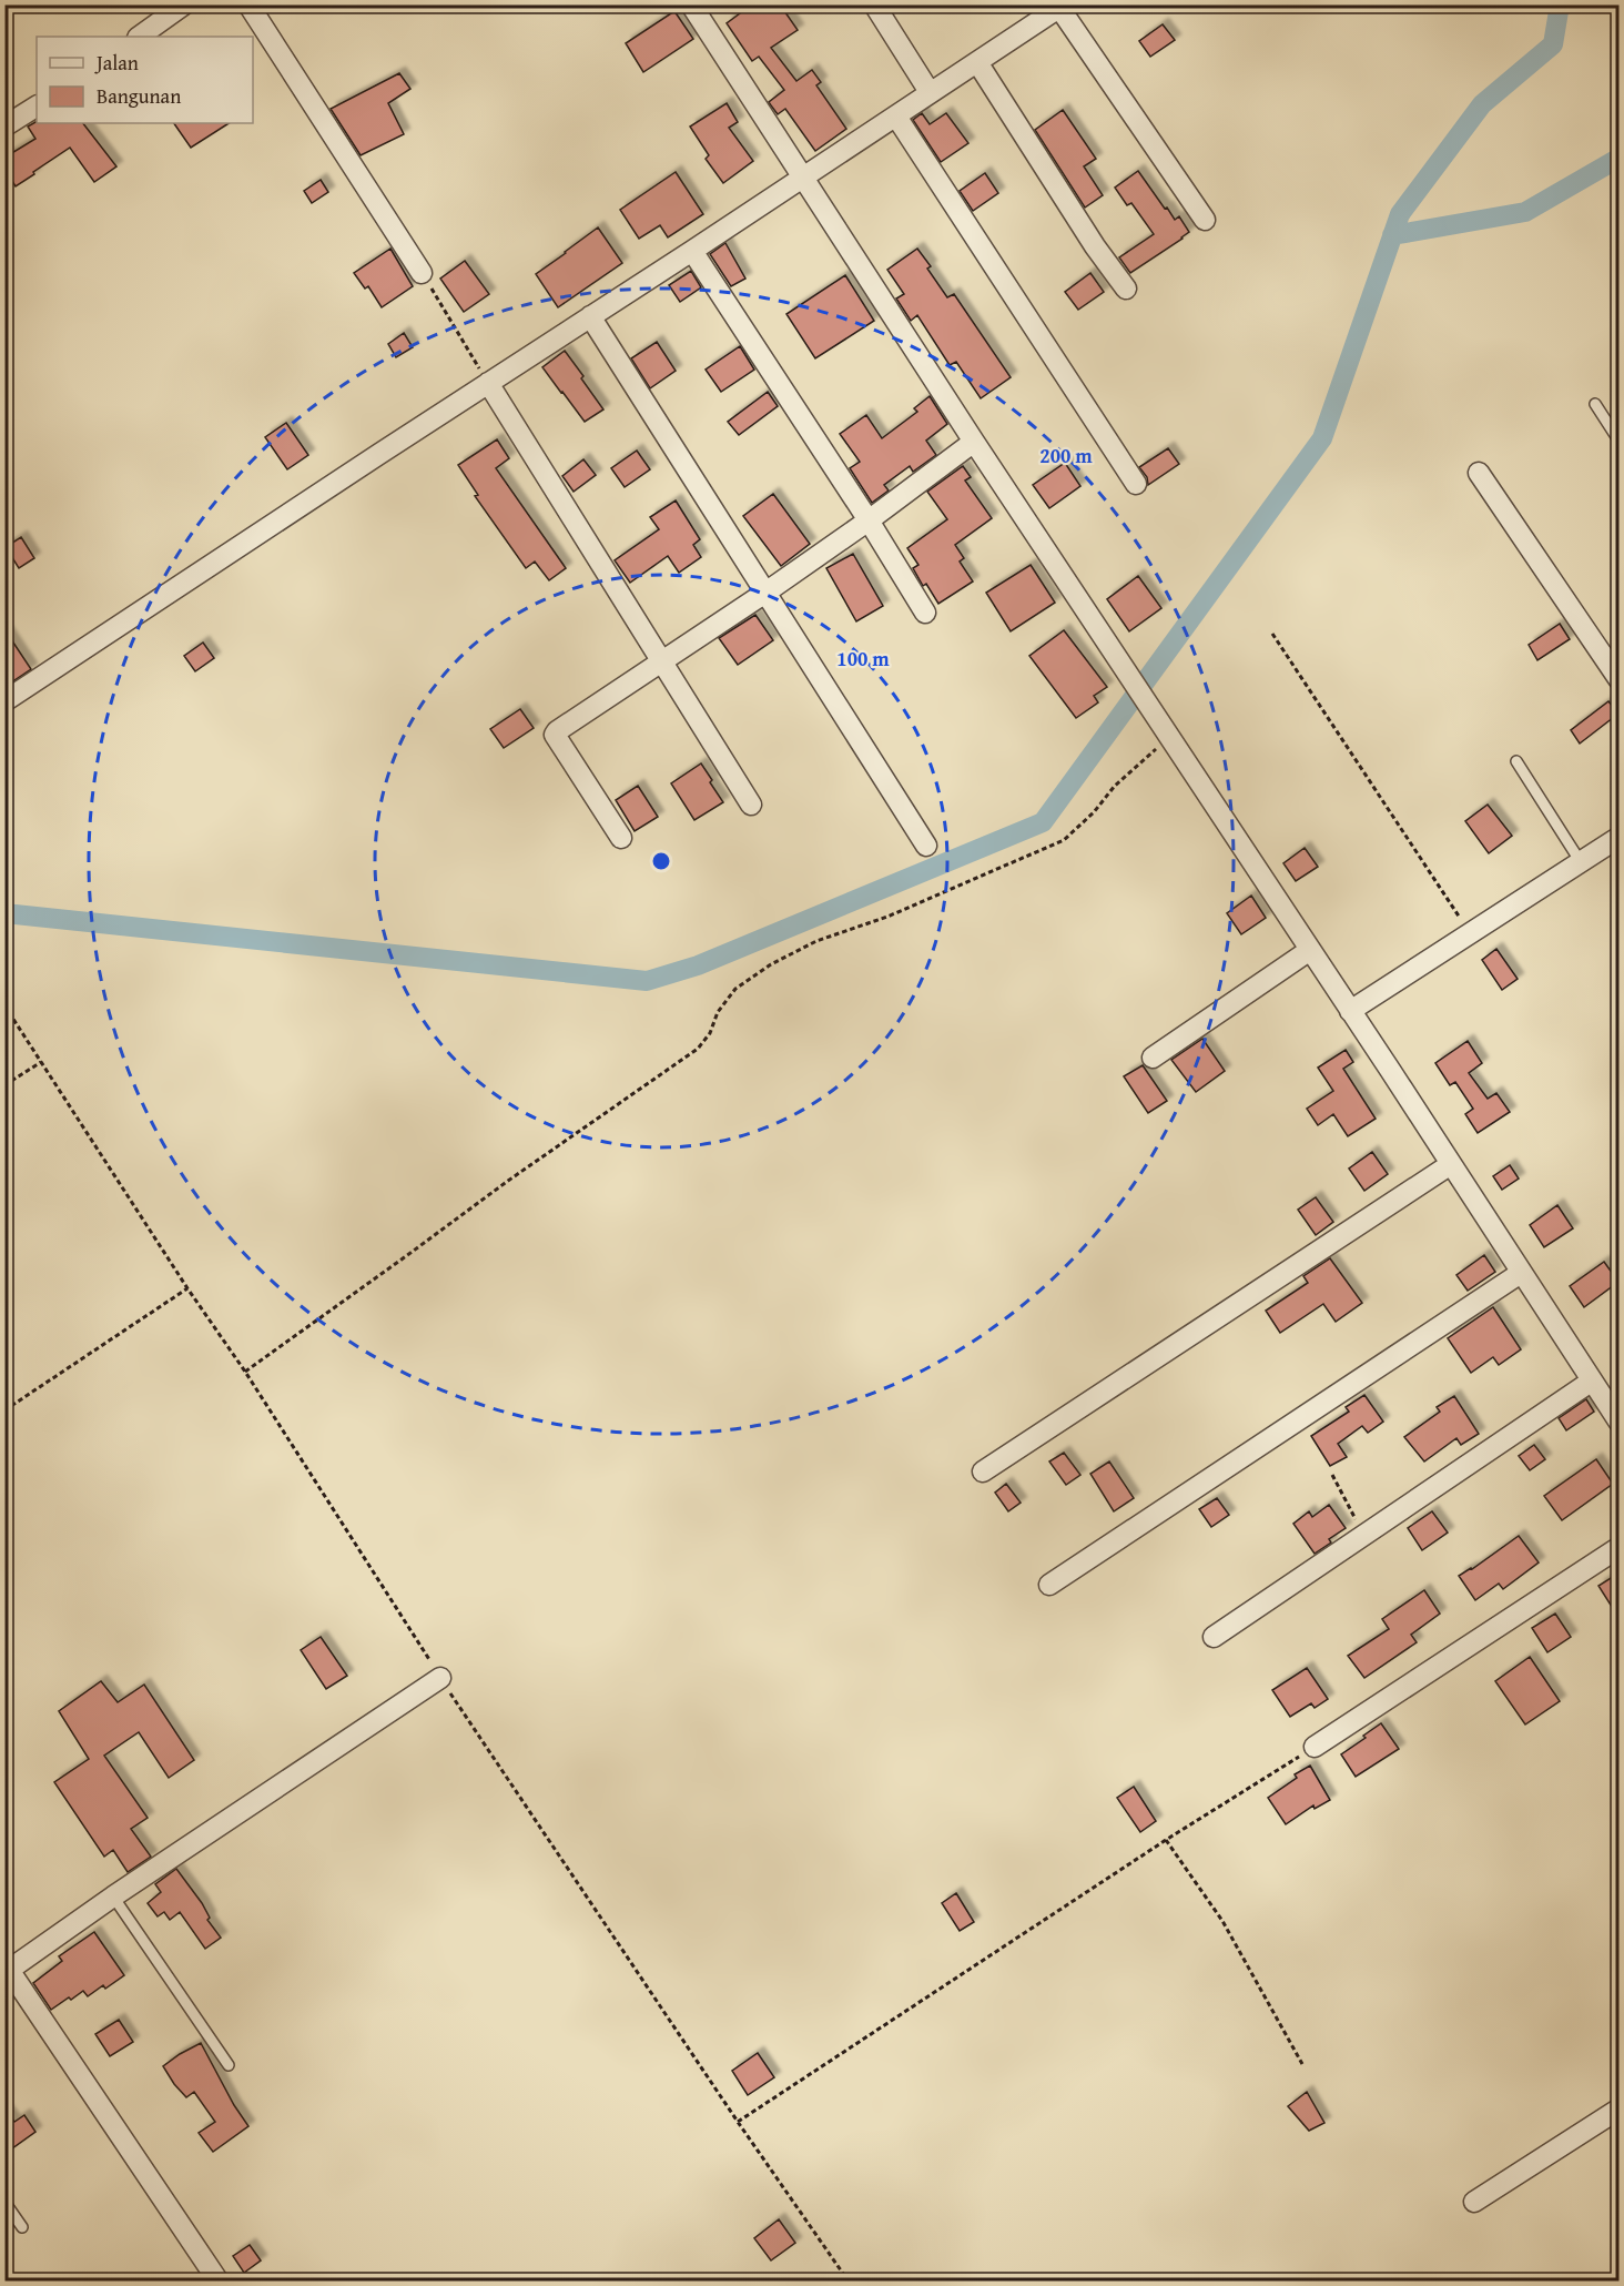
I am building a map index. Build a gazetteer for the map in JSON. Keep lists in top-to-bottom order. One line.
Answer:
{"legend":["Jalan","Bangunan"],"rings":["200 m","100 m"]}
